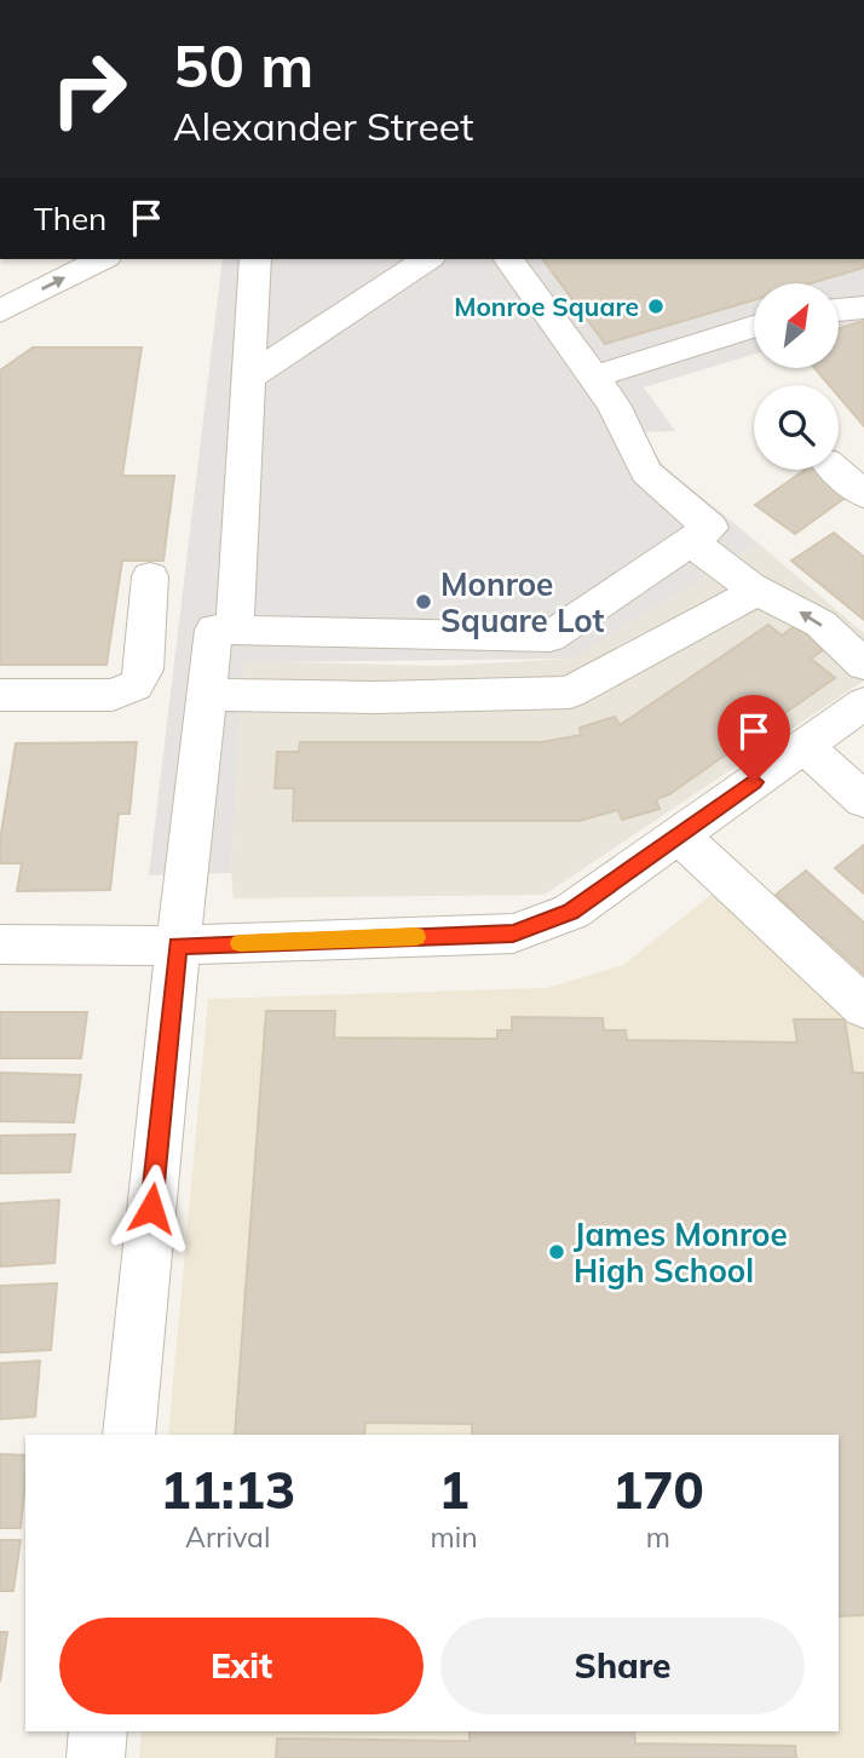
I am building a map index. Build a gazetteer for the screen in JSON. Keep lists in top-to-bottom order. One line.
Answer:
{"places":["Monroe Square","Monroe Square Lot","James Monroe High School"],"north":"top right","page":{"turn":["50 m","Alexander Street"],"then":"Then","eta":["11:13","Arrival","1","min","170","m"],"buttons":["Exit","Share"]}}
